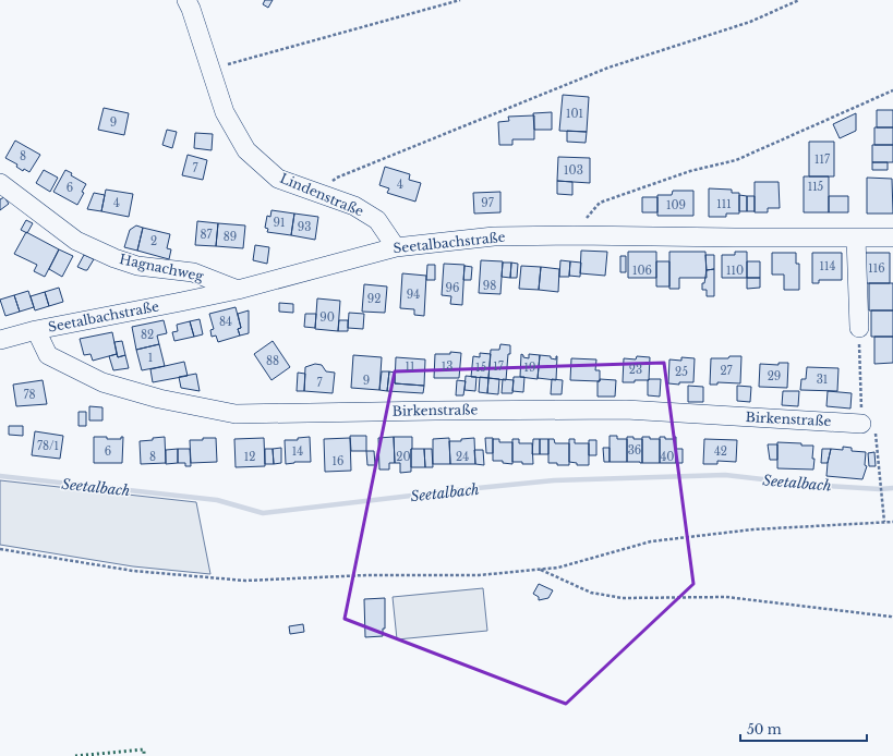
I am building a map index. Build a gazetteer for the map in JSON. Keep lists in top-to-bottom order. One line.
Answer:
{"streets":{"street":["Lindenstraße","Seetalbachstraße","Hagnachweg","Birkenstraße"]},"crossings":[["Lindenstraße","Seetalbachstraße"],["Seetalbachstraße","Hagnachweg"],["Seetalbachstraße","Birkenstraße"]],"water":["Seetalbach"],"house_numbers":["101","9","8","117","7","103","4","115","6","4","97","111","109","91","93","87","89","2","114","116","106","110","98","96","94","92","90","84","82","1","88","11","13","17","15","19","23","27","25","29","31","9","7","78","78/1","36","6","14","42","8","12","20","24","40","16"],"scale_bar":"50 m"}
